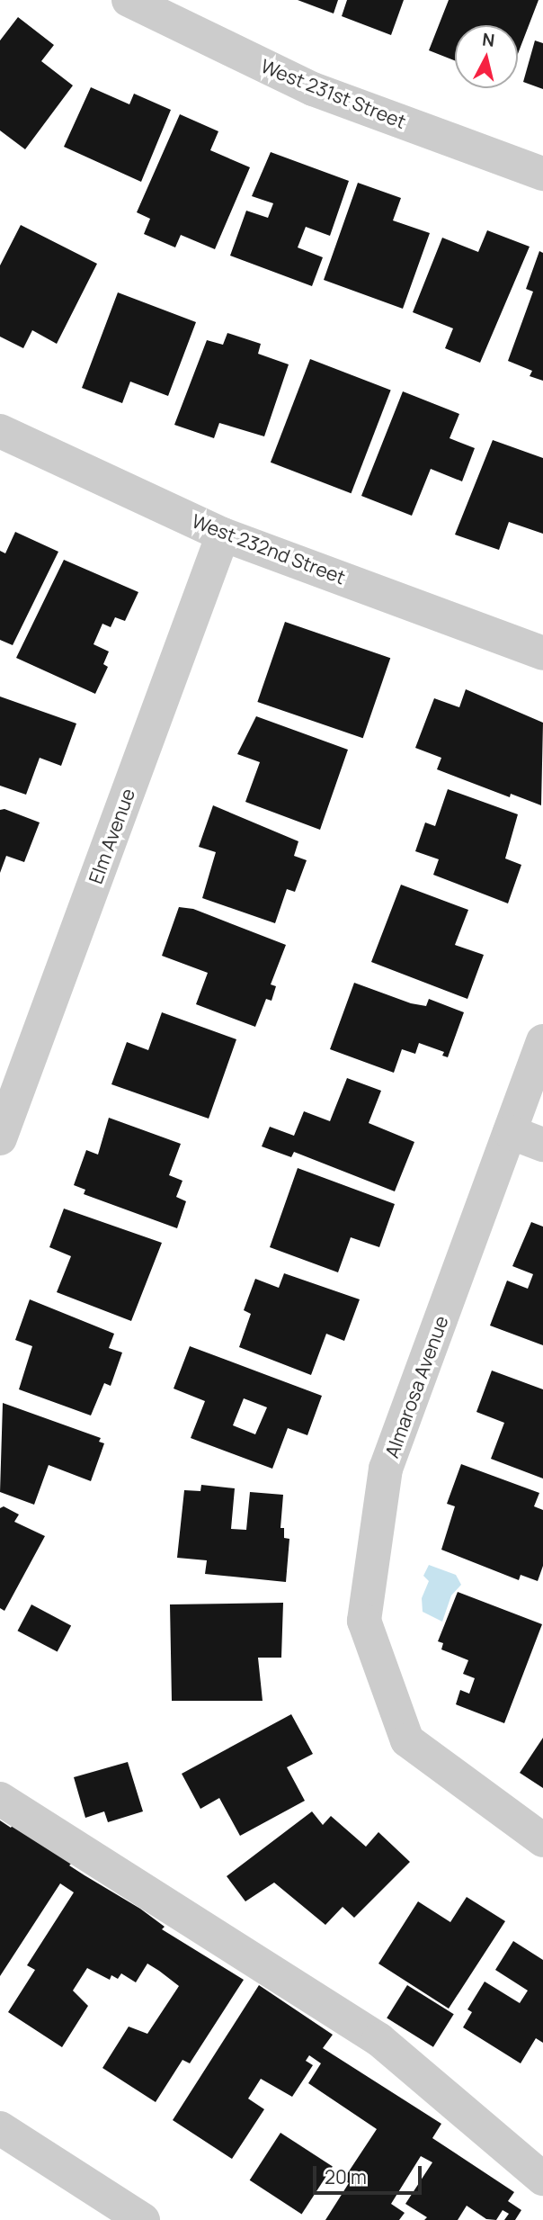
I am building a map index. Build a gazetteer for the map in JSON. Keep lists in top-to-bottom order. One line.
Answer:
{"streets":{"street":["West 231st Street","West 232nd Street","Elm Avenue","Almarosa Avenue"]},"crossings":[["West 232nd Street","Elm Avenue"]],"scale_bar":"20 m","north":"top"}
